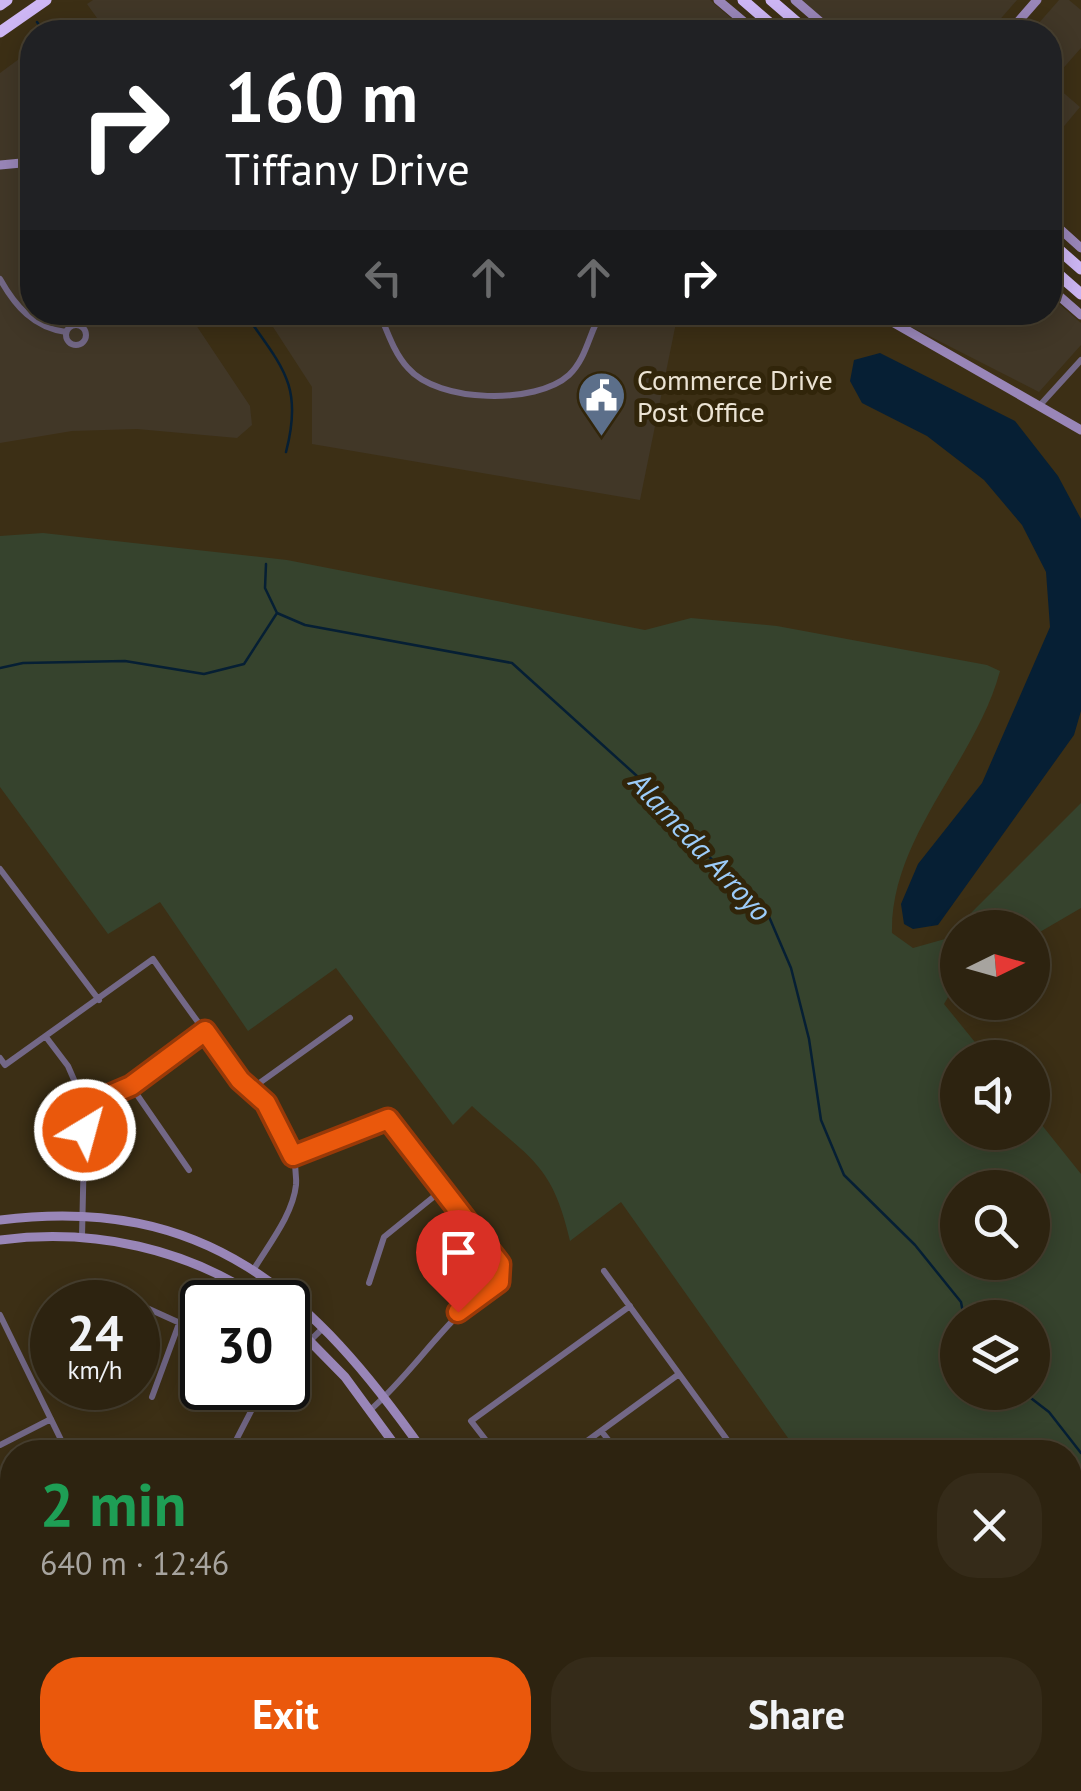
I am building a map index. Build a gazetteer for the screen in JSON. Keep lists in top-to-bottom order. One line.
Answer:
{"water":["Alameda Arroyo"],"places":{"public building":["Commerce Drive Post Office"]},"north":"right","page":{"turn":["160 m","Tiffany Drive"],"speed":"24 km/h","limit":"30","heading":["2 min","640 m · 12:46"],"buttons":["Exit","Share"]}}
